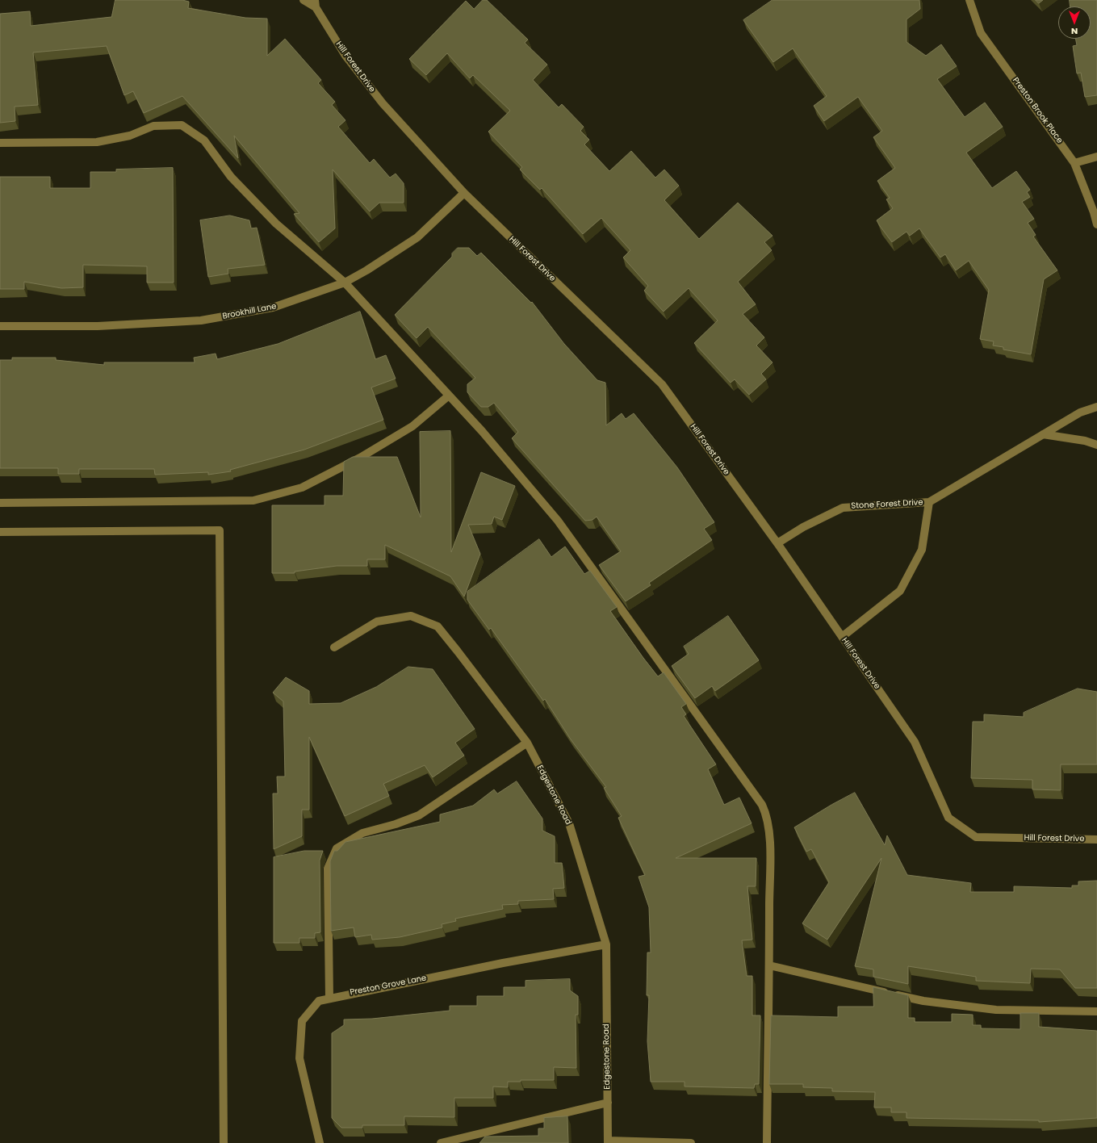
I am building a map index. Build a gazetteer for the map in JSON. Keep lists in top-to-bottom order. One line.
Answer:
{"streets":{"street":["Hill Forest Drive","Preston Brook Place","Brookhill Lane","Stone Forest Drive","Edgestone Road","Preston Grove Lane"]},"crossings":[["Hill Forest Drive","Brookhill Lane"],["Hill Forest Drive","Stone Forest Drive"],["Edgestone Road","Preston Grove Lane"]],"north":"bottom"}
